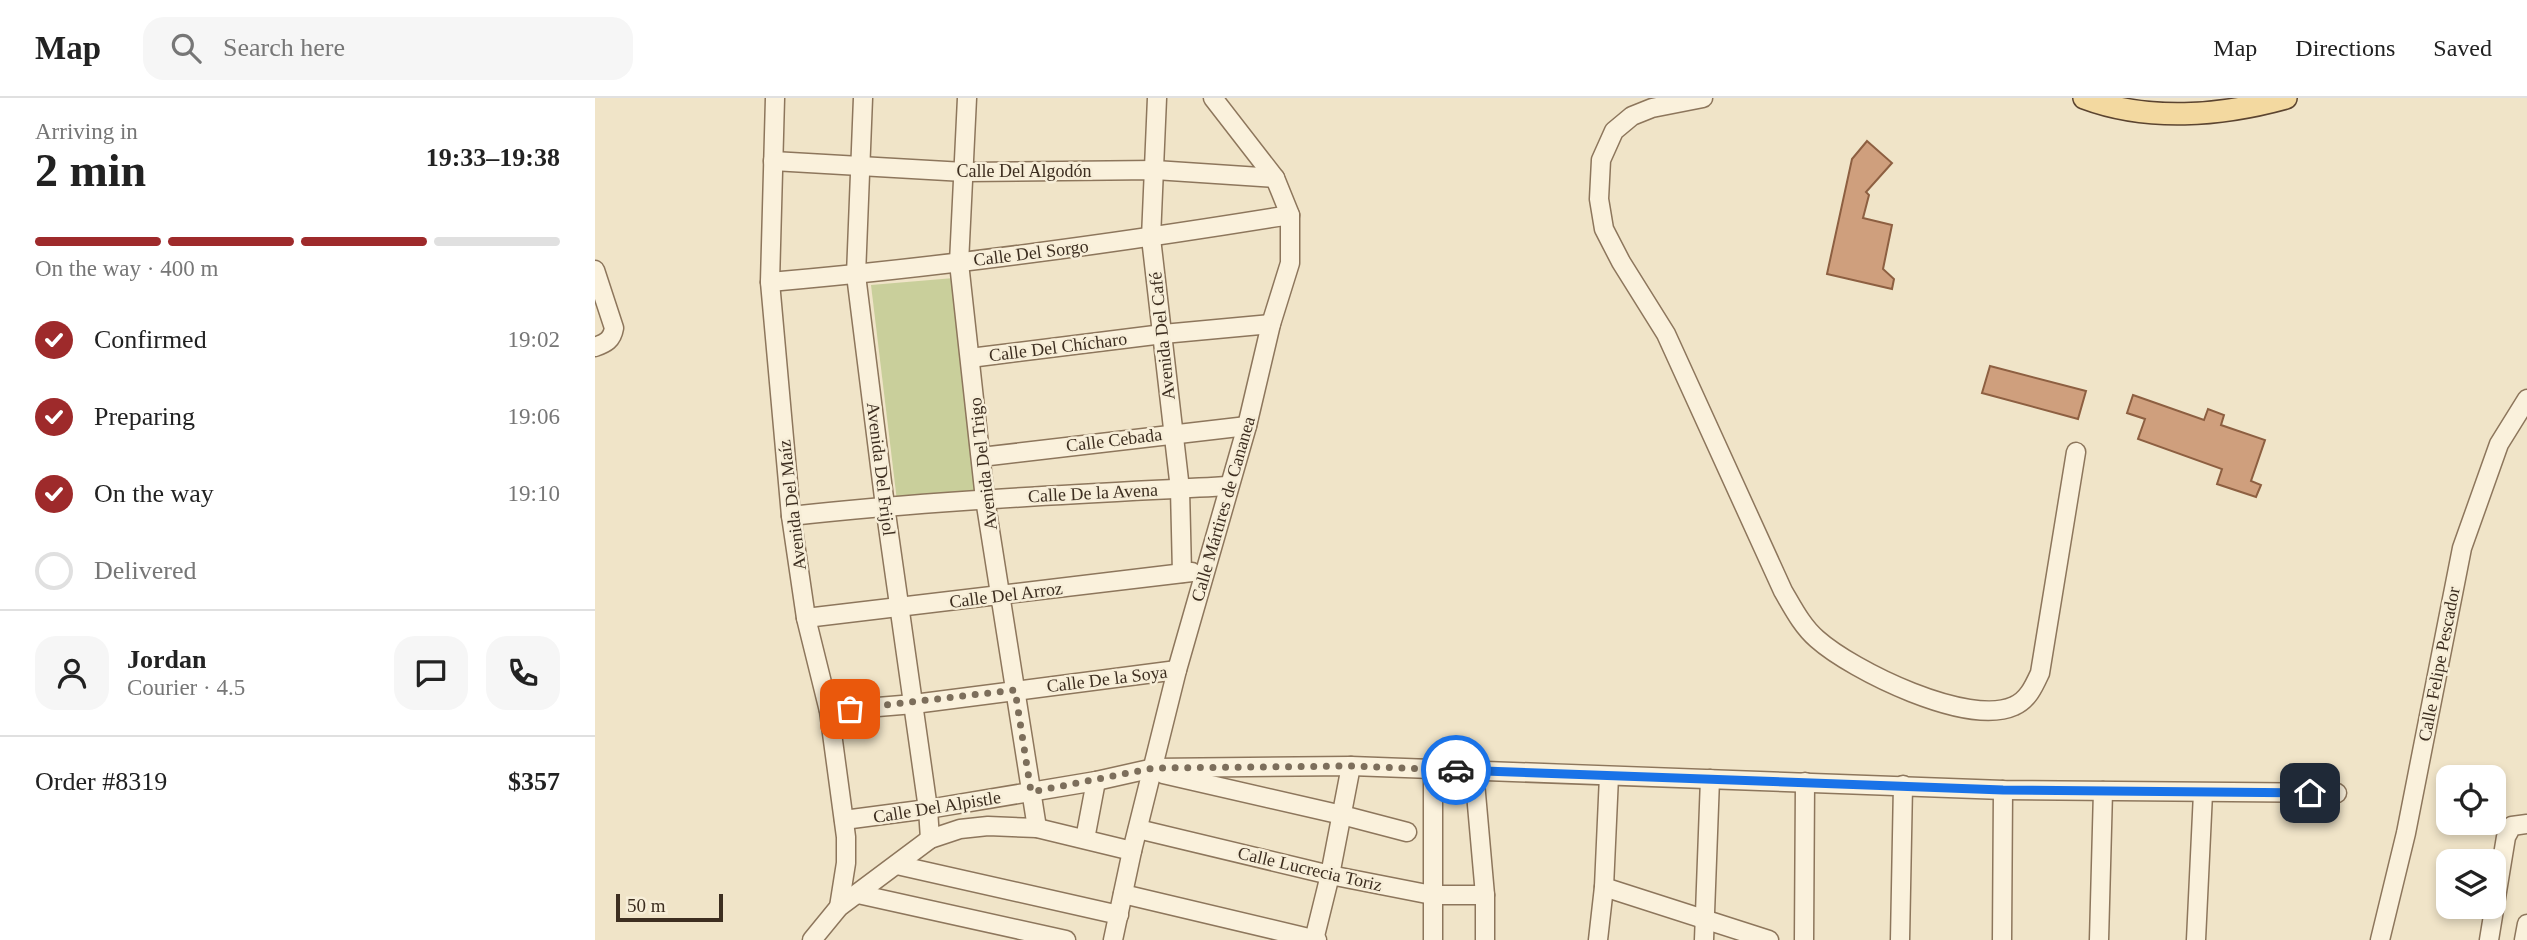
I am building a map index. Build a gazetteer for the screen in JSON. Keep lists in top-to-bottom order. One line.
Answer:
{"streets":{"street":["Calle Del Algodón","Calle Del Sorgo","Avenida Del Café","Calle Del Chícharo","Calle Cebada","Avenida Del Trigo","Avenida Del Frijol","Calle De la Avena","Avenida Del Maíz","Calle Mártires de Cananea","Calle Del Arroz","Calle Felipe Pescador","Calle De la Soya","Calle Del Alpistle","Calle Lucrecia Toriz"]},"crossings":[["Calle Del Algodón","Avenida Del Café"],["Calle Del Algodón","Avenida Del Trigo"],["Calle Del Algodón","Avenida Del Frijol"],["Calle Del Algodón","Avenida Del Maíz"],["Calle Del Algodón","Calle Mártires de Cananea"],["Calle Del Sorgo","Avenida Del Café"],["Calle Del Sorgo","Avenida Del Trigo"],["Calle Del Sorgo","Avenida Del Frijol"],["Calle Del Sorgo","Avenida Del Maíz"],["Calle Del Sorgo","Calle Mártires de Cananea"],["Avenida Del Café","Calle Del Chícharo"],["Avenida Del Café","Calle Cebada"],["Avenida Del Café","Calle De la Avena"],["Avenida Del Café","Calle Del Arroz"],["Calle Del Chícharo","Avenida Del Trigo"],["Calle Del Chícharo","Calle Mártires de Cananea"],["Calle Cebada","Avenida Del Trigo"],["Calle Cebada","Calle Mártires de Cananea"],["Avenida Del Trigo","Calle De la Avena"],["Avenida Del Trigo","Calle Del Arroz"],["Avenida Del Trigo","Calle De la Soya"],["Avenida Del Trigo","Calle Del Alpistle"],["Avenida Del Frijol","Calle De la Avena"],["Avenida Del Frijol","Calle Del Arroz"],["Avenida Del Frijol","Calle De la Soya"],["Avenida Del Frijol","Calle Del Alpistle"],["Calle De la Avena","Avenida Del Maíz"],["Calle De la Avena","Calle Mártires de Cananea"],["Avenida Del Maíz","Calle Del Arroz"],["Avenida Del Maíz","Calle De la Soya"],["Avenida Del Maíz","Calle Del Alpistle"],["Calle Mártires de Cananea","Calle Del Arroz"],["Calle Mártires de Cananea","Calle De la Soya"],["Calle Mártires de Cananea","Calle Del Alpistle"],["Calle Mártires de Cananea","Calle Lucrecia Toriz"]],"scale_bar":"50 m","page":{"header":"Map","search":"Search here","nav":["Map","Directions","Saved"],"heading":["2 min","Arriving in","19:33–19:38"],"panel":["Jordan","Courier · 4.5","Order #8319","$357"],"bar":"On the way · 400 m","list":[["Confirmed","19:02"],["Preparing","19:06"],["On the way","19:10"],"Delivered"],"scale":"50 m"}}
